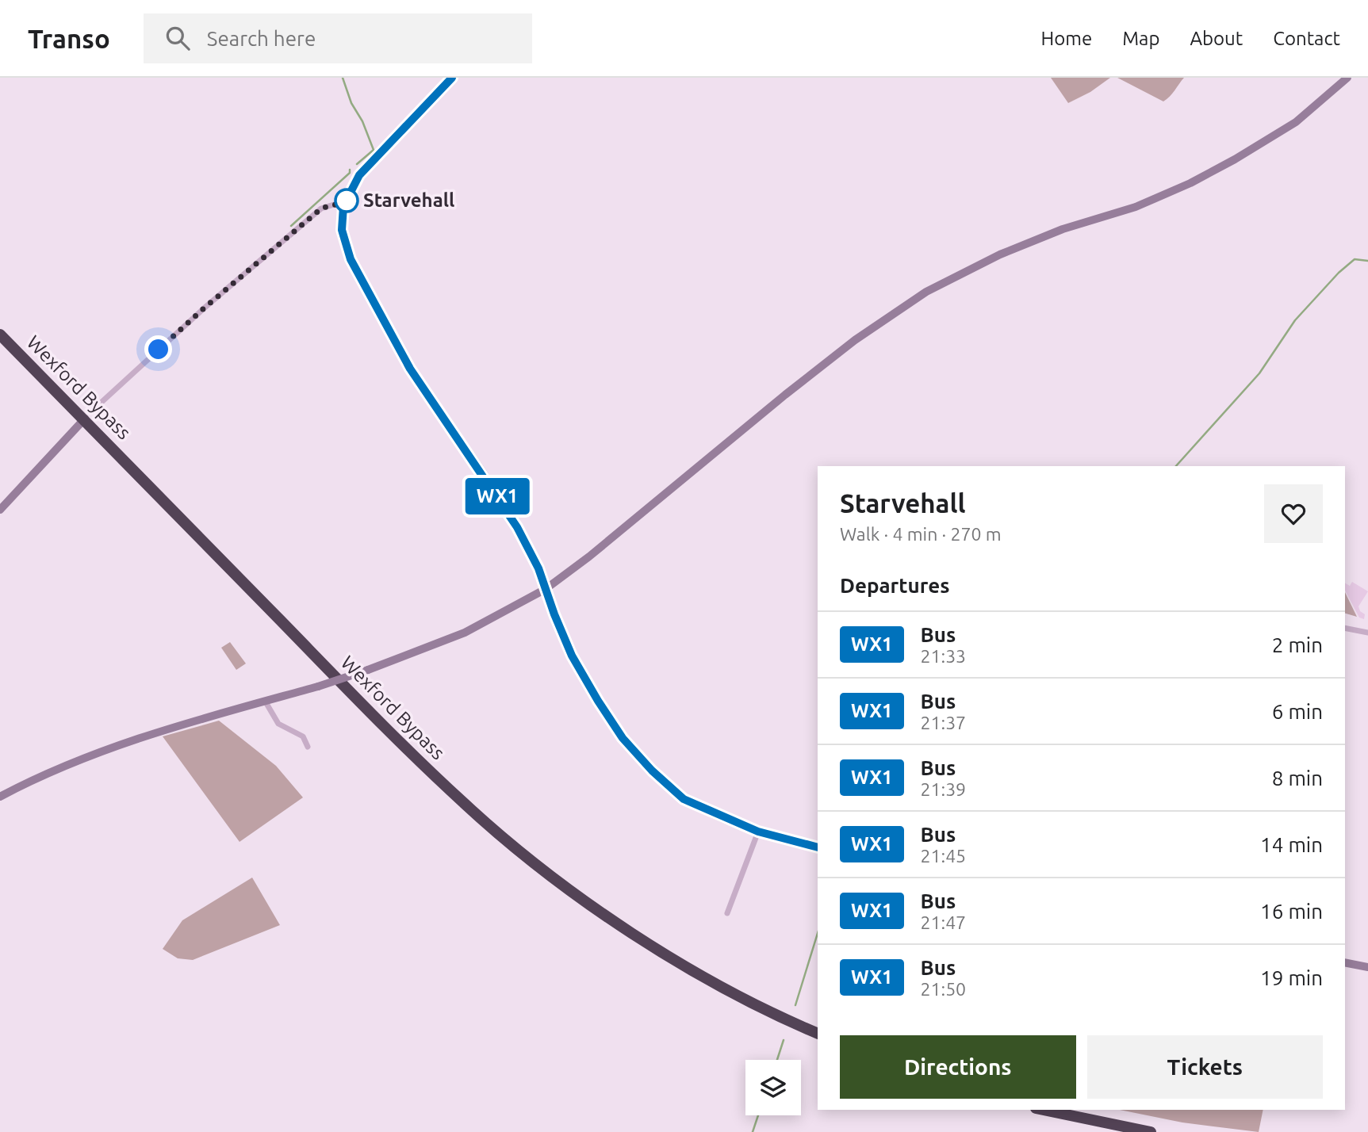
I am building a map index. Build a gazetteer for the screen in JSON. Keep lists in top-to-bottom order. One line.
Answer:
{"streets":{"highway":["Wexford Bypass"]},"places":["Starvehall"],"lines":["bus line WX1"],"page":{"header":"Transo","search":"Search here","nav":["Home","Map","About","Contact"],"on_map":"WX1","heading":[["Starvehall","Walk · 4 min · 270 m"],"Departures"],"list":[{"mark":"WX1","name":"Bus","note":"21:33","value":"2 min"},{"mark":"WX1","name":"Bus","note":"21:37","value":"6 min"},{"mark":"WX1","name":"Bus","note":"21:39","value":"8 min"},{"mark":"WX1","name":"Bus","note":"21:45","value":"14 min"},{"mark":"WX1","name":"Bus","note":"21:47","value":"16 min"},{"mark":"WX1","name":"Bus","note":"21:50","value":"19 min"}],"buttons":["Directions","Tickets"]}}
